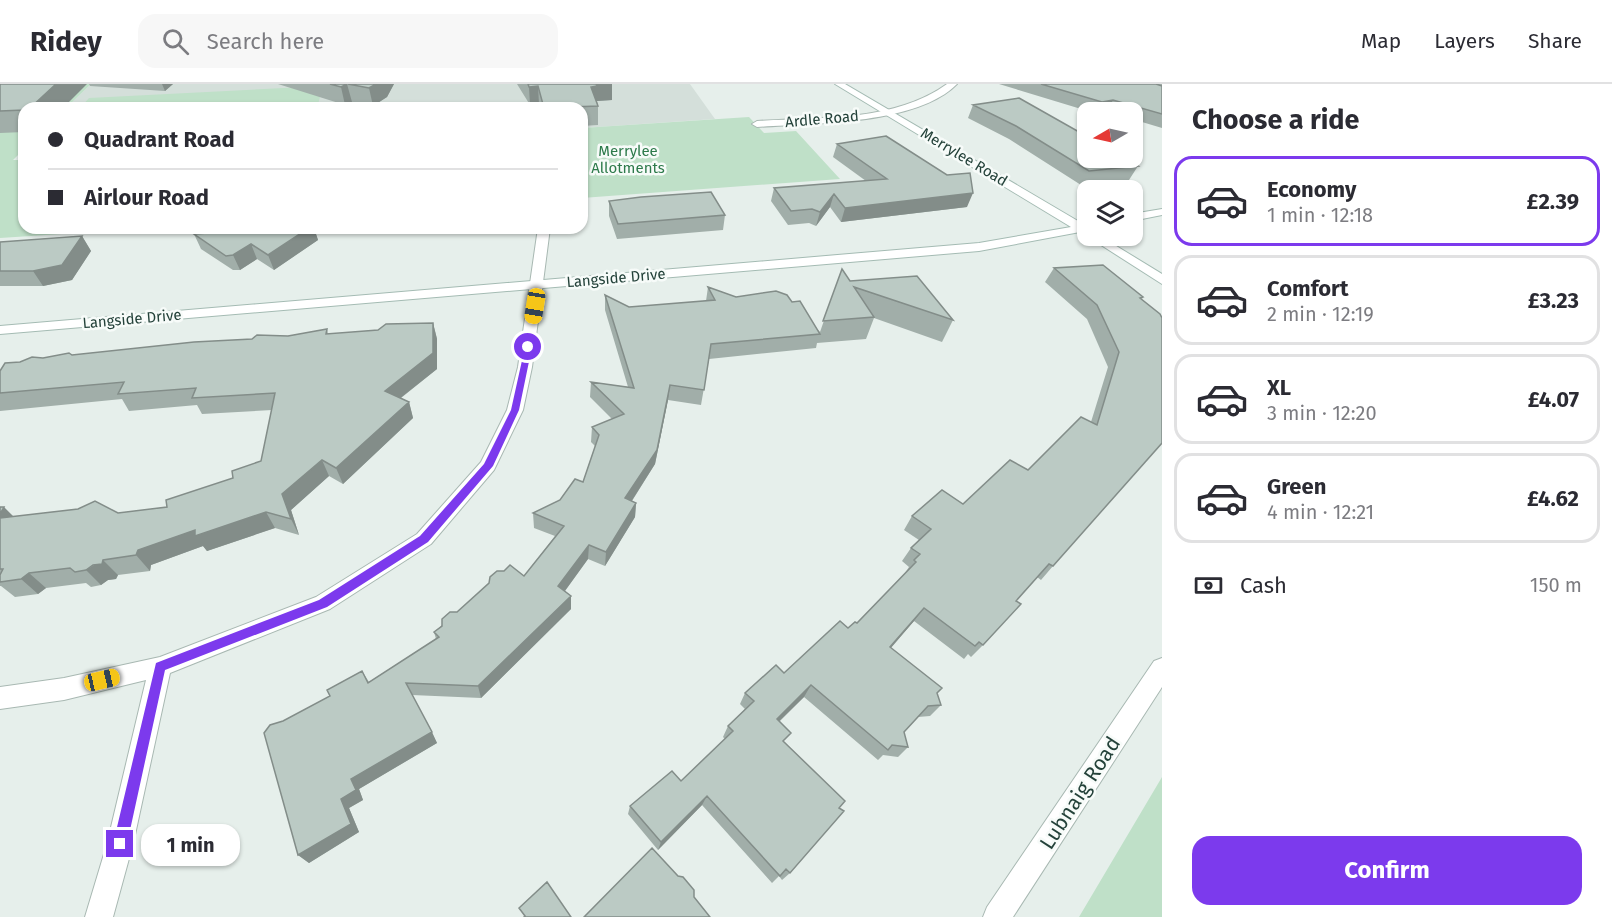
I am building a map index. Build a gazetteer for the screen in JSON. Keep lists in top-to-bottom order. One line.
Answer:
{"streets":{"street":["Ardle Road","Merrylee Road","Langside Drive","Lubnaig Road"]},"crossings":[["Ardle Road","Merrylee Road"]],"parks":["Merrylee Allotments"],"north":"left","page":{"header":"Ridey","search":"Search here","nav":["Map","Layers","Share"],"heading":"Choose a ride","banner":["Quadrant Road","Airlour Road"],"list":[{"name":"Economy","note":"1 min · 12:18","value":"£2.39"},{"name":"Comfort","note":"2 min · 12:19","value":"£3.23"},{"name":"XL","note":"3 min · 12:20","value":"£4.07"},{"name":"Green","note":"4 min · 12:21","value":"£4.62"}],"pay":["Cash","150 m"],"bubble":"1 min","buttons":"Confirm"}}
